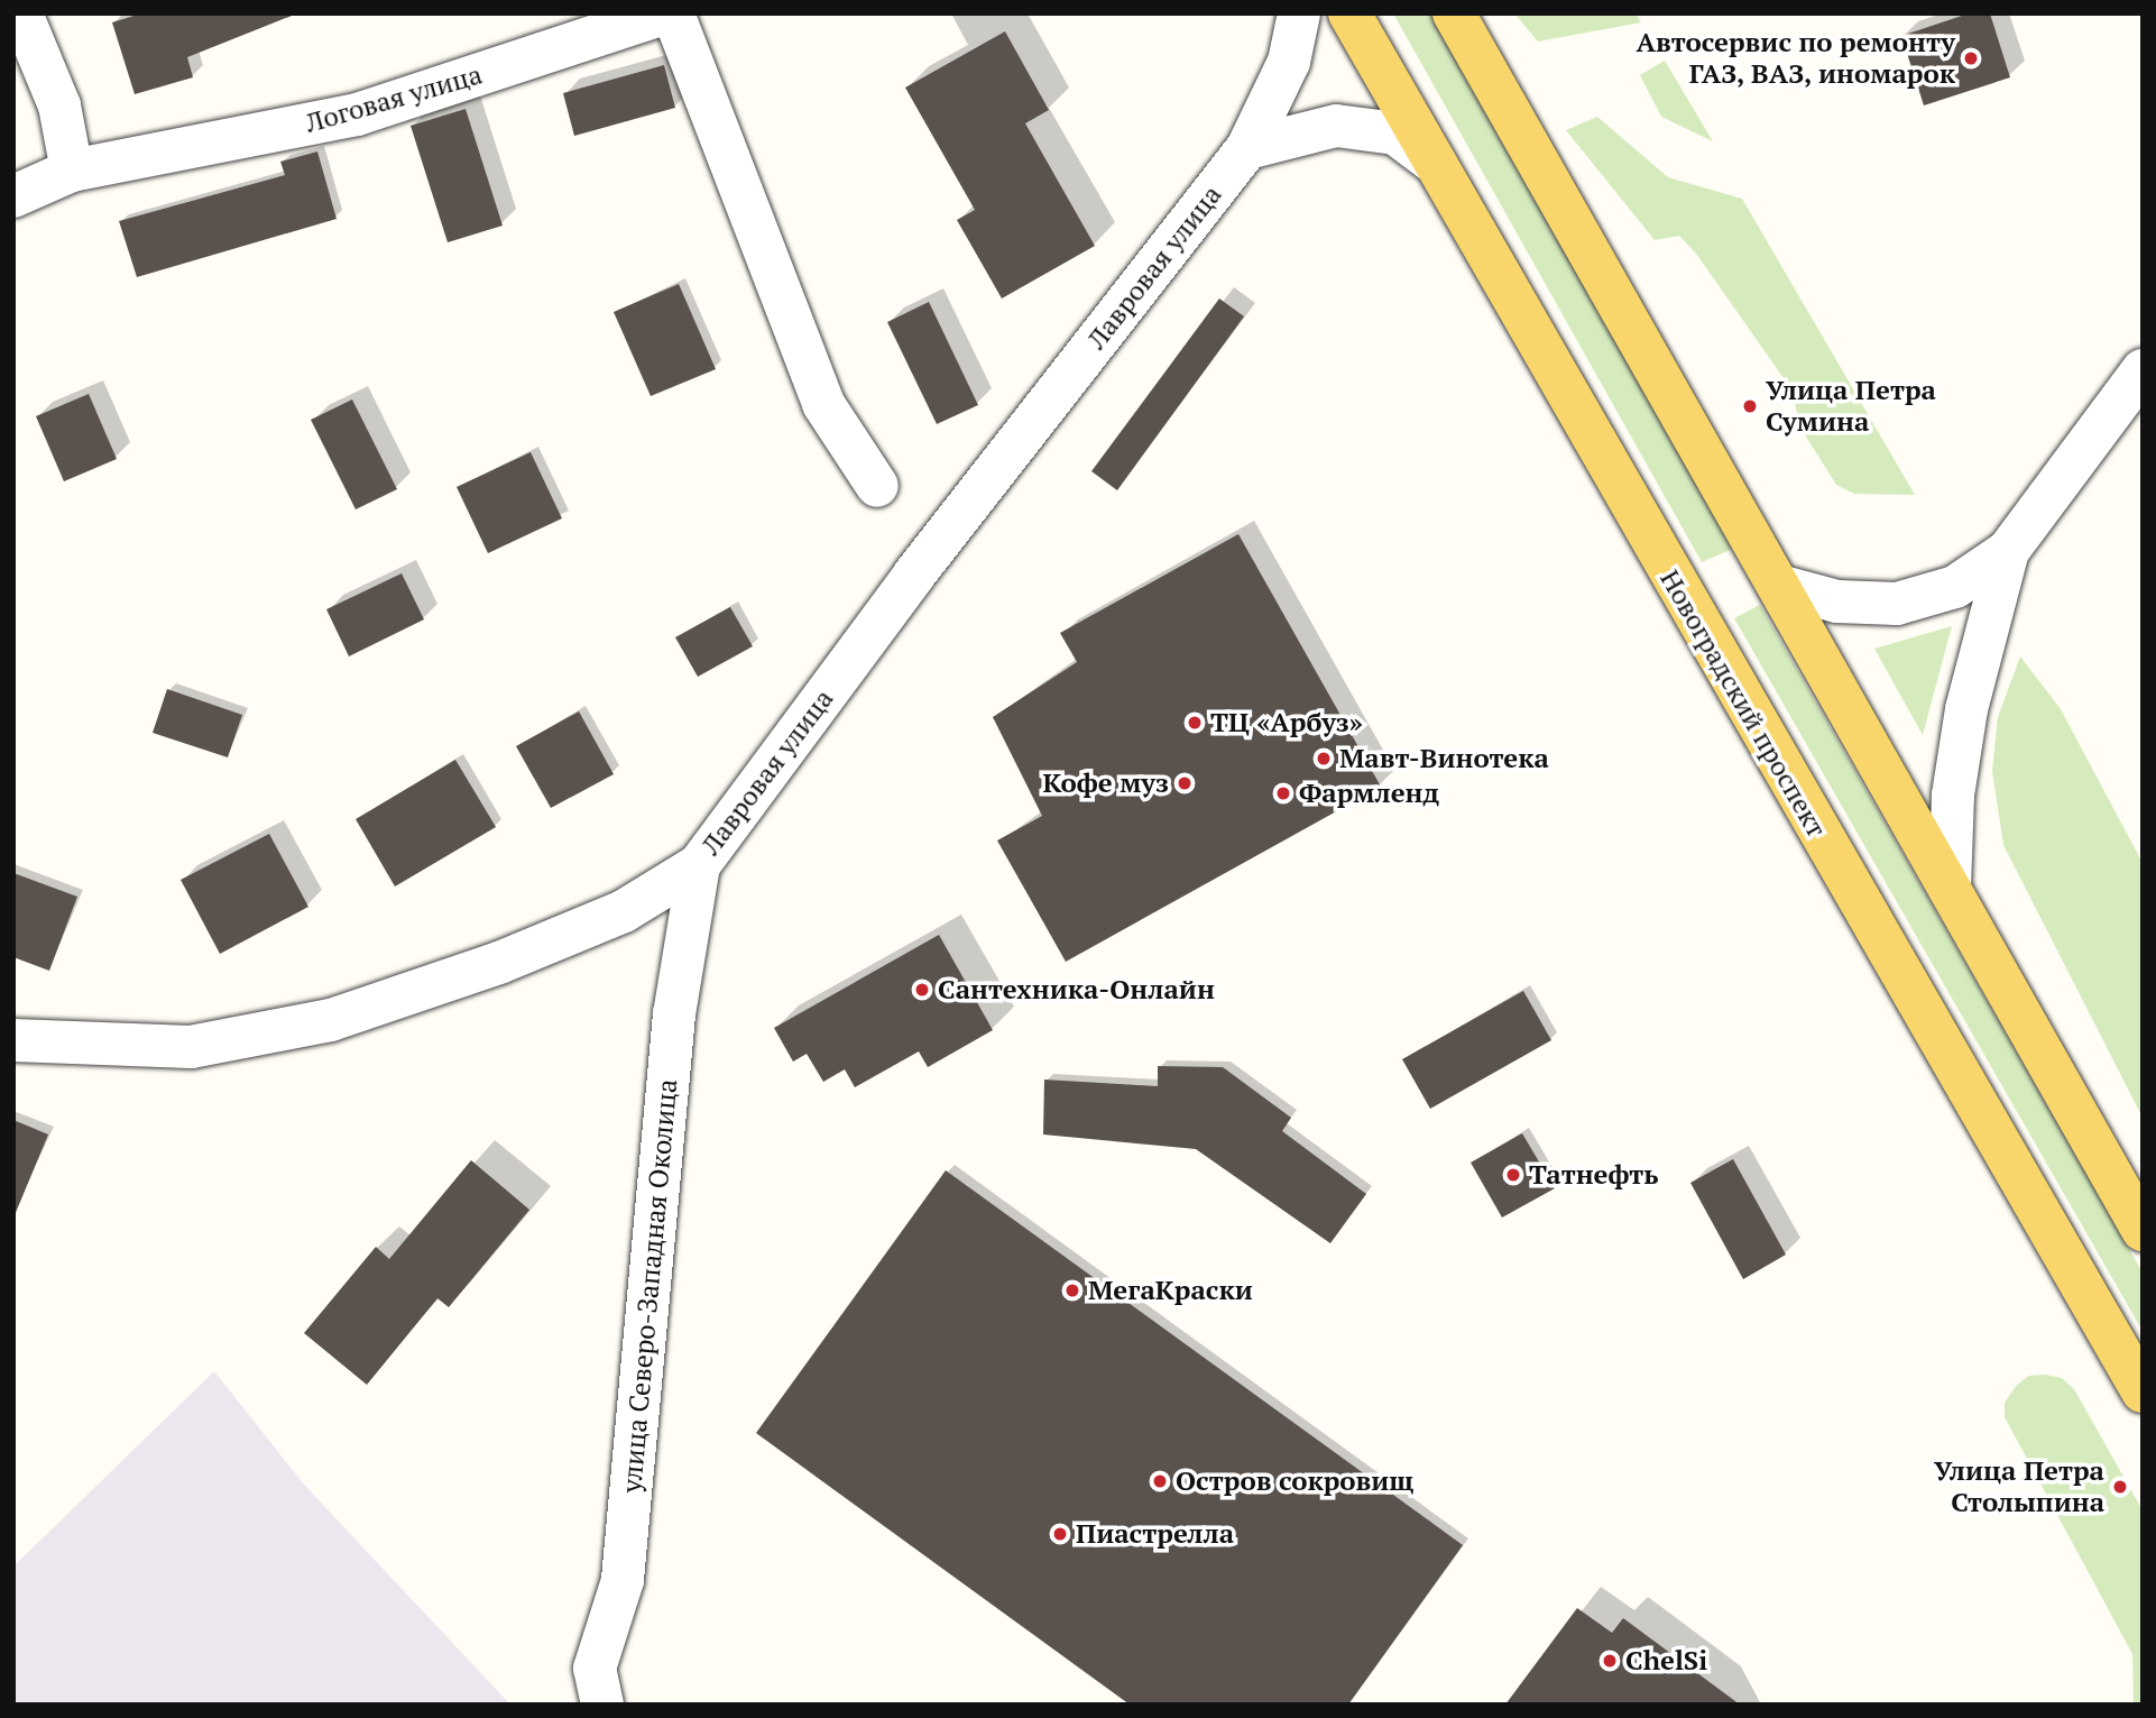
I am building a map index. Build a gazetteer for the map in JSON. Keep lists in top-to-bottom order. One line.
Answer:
{"streets":{"main road":["Новоградский проспект"],"street":["Логовая улица","Лавровая улица","улица Северо-Западная Околица"]},"crossings":[["Лавровая улица","улица Северо-Западная Околица"]],"places":["Автосервис по ремонту ГАЗ, ВАЗ, иномарок","Улица Петра Сумина","ТЦ «Арбуз»","Мавт-Винотека","Кофе муз","Фармленд","Сантехника-Онлайн","Татнефть","МегаКраски","Остров сокровищ","Улица Петра Столыпина","Пиастрелла","ChelSi"]}
